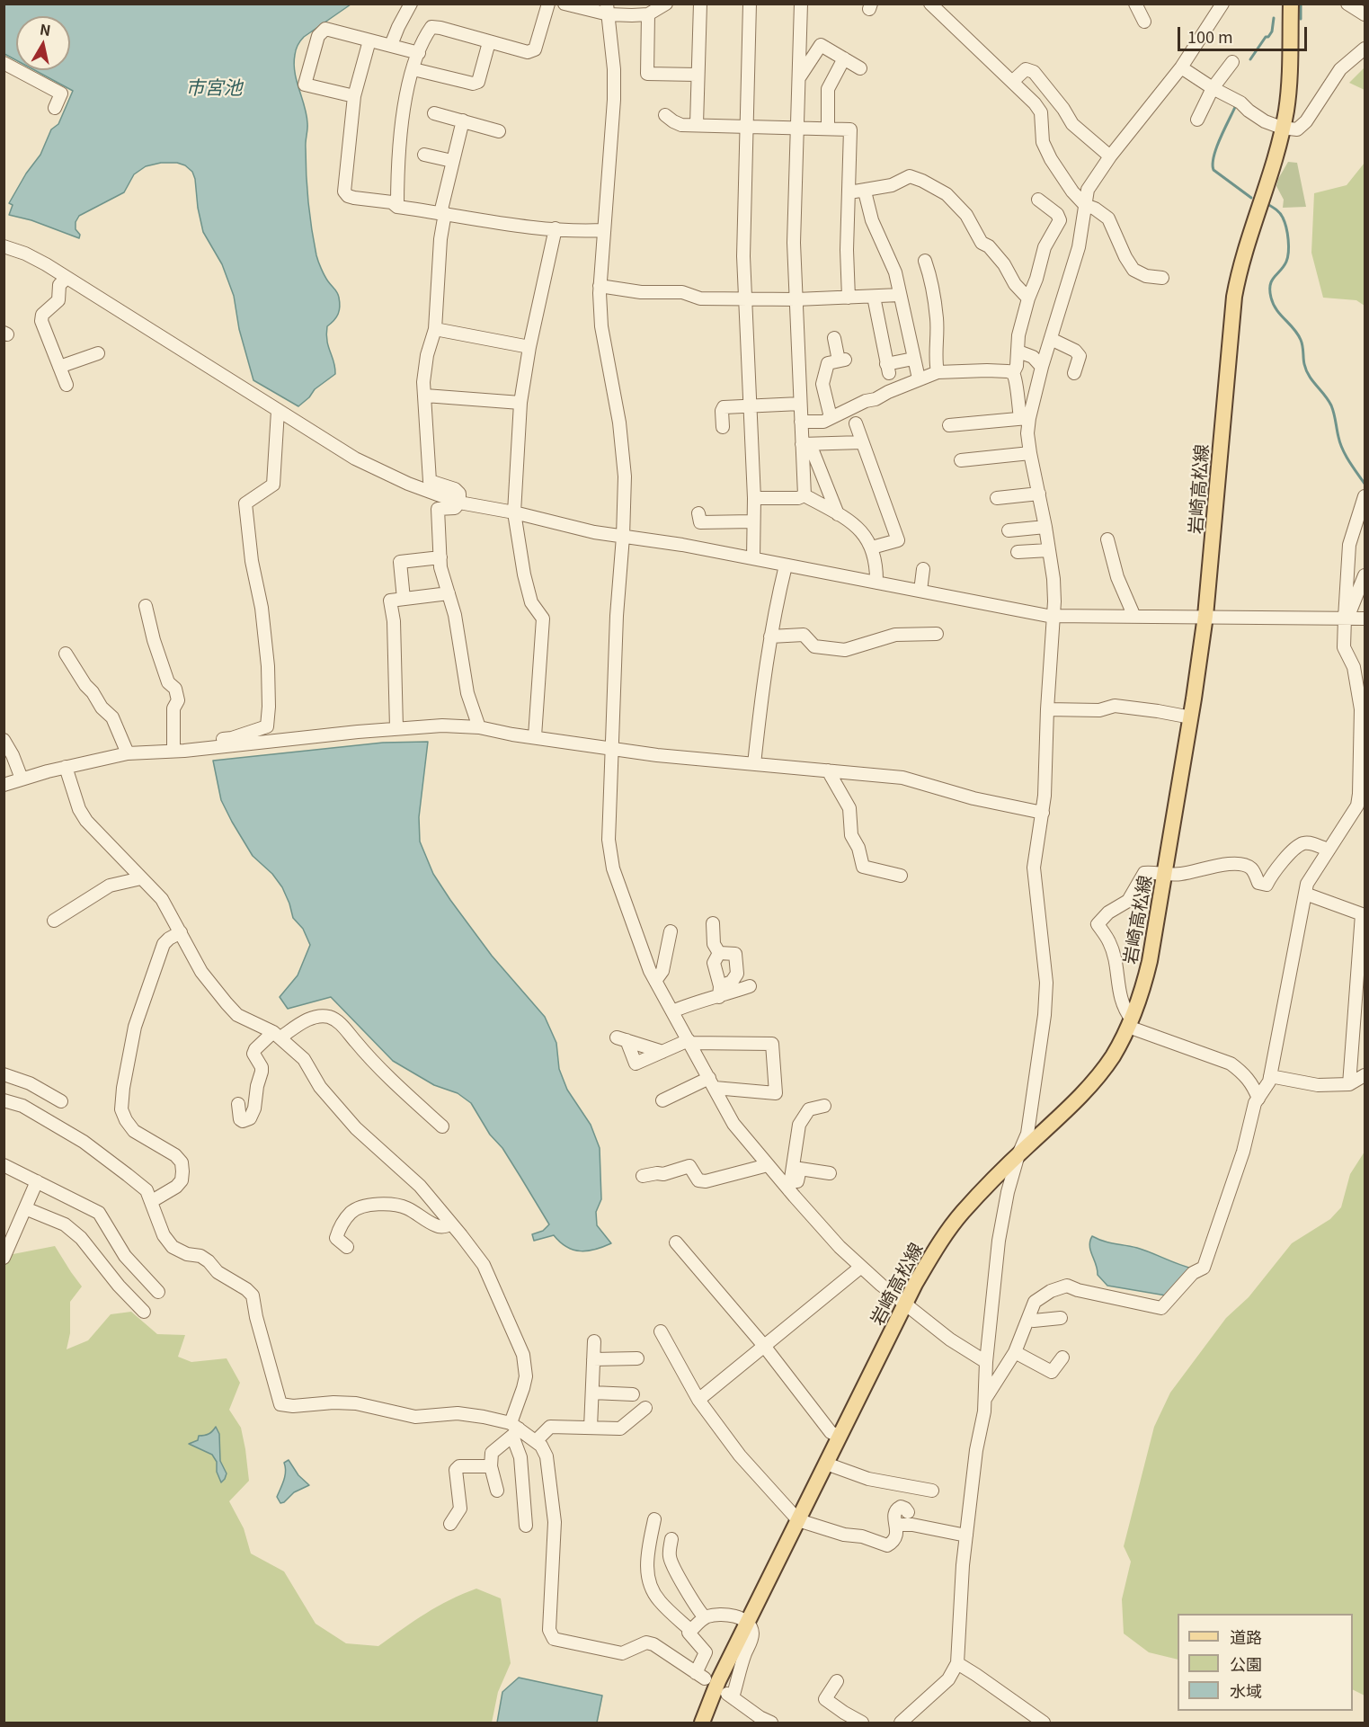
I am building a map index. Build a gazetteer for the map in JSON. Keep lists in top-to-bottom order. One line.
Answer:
{"streets":{"main road":["岩崎高松線"]},"water":["市宮池"],"legend":["道路","公園","水域"],"scale_bar":"100 m","north":"top"}
